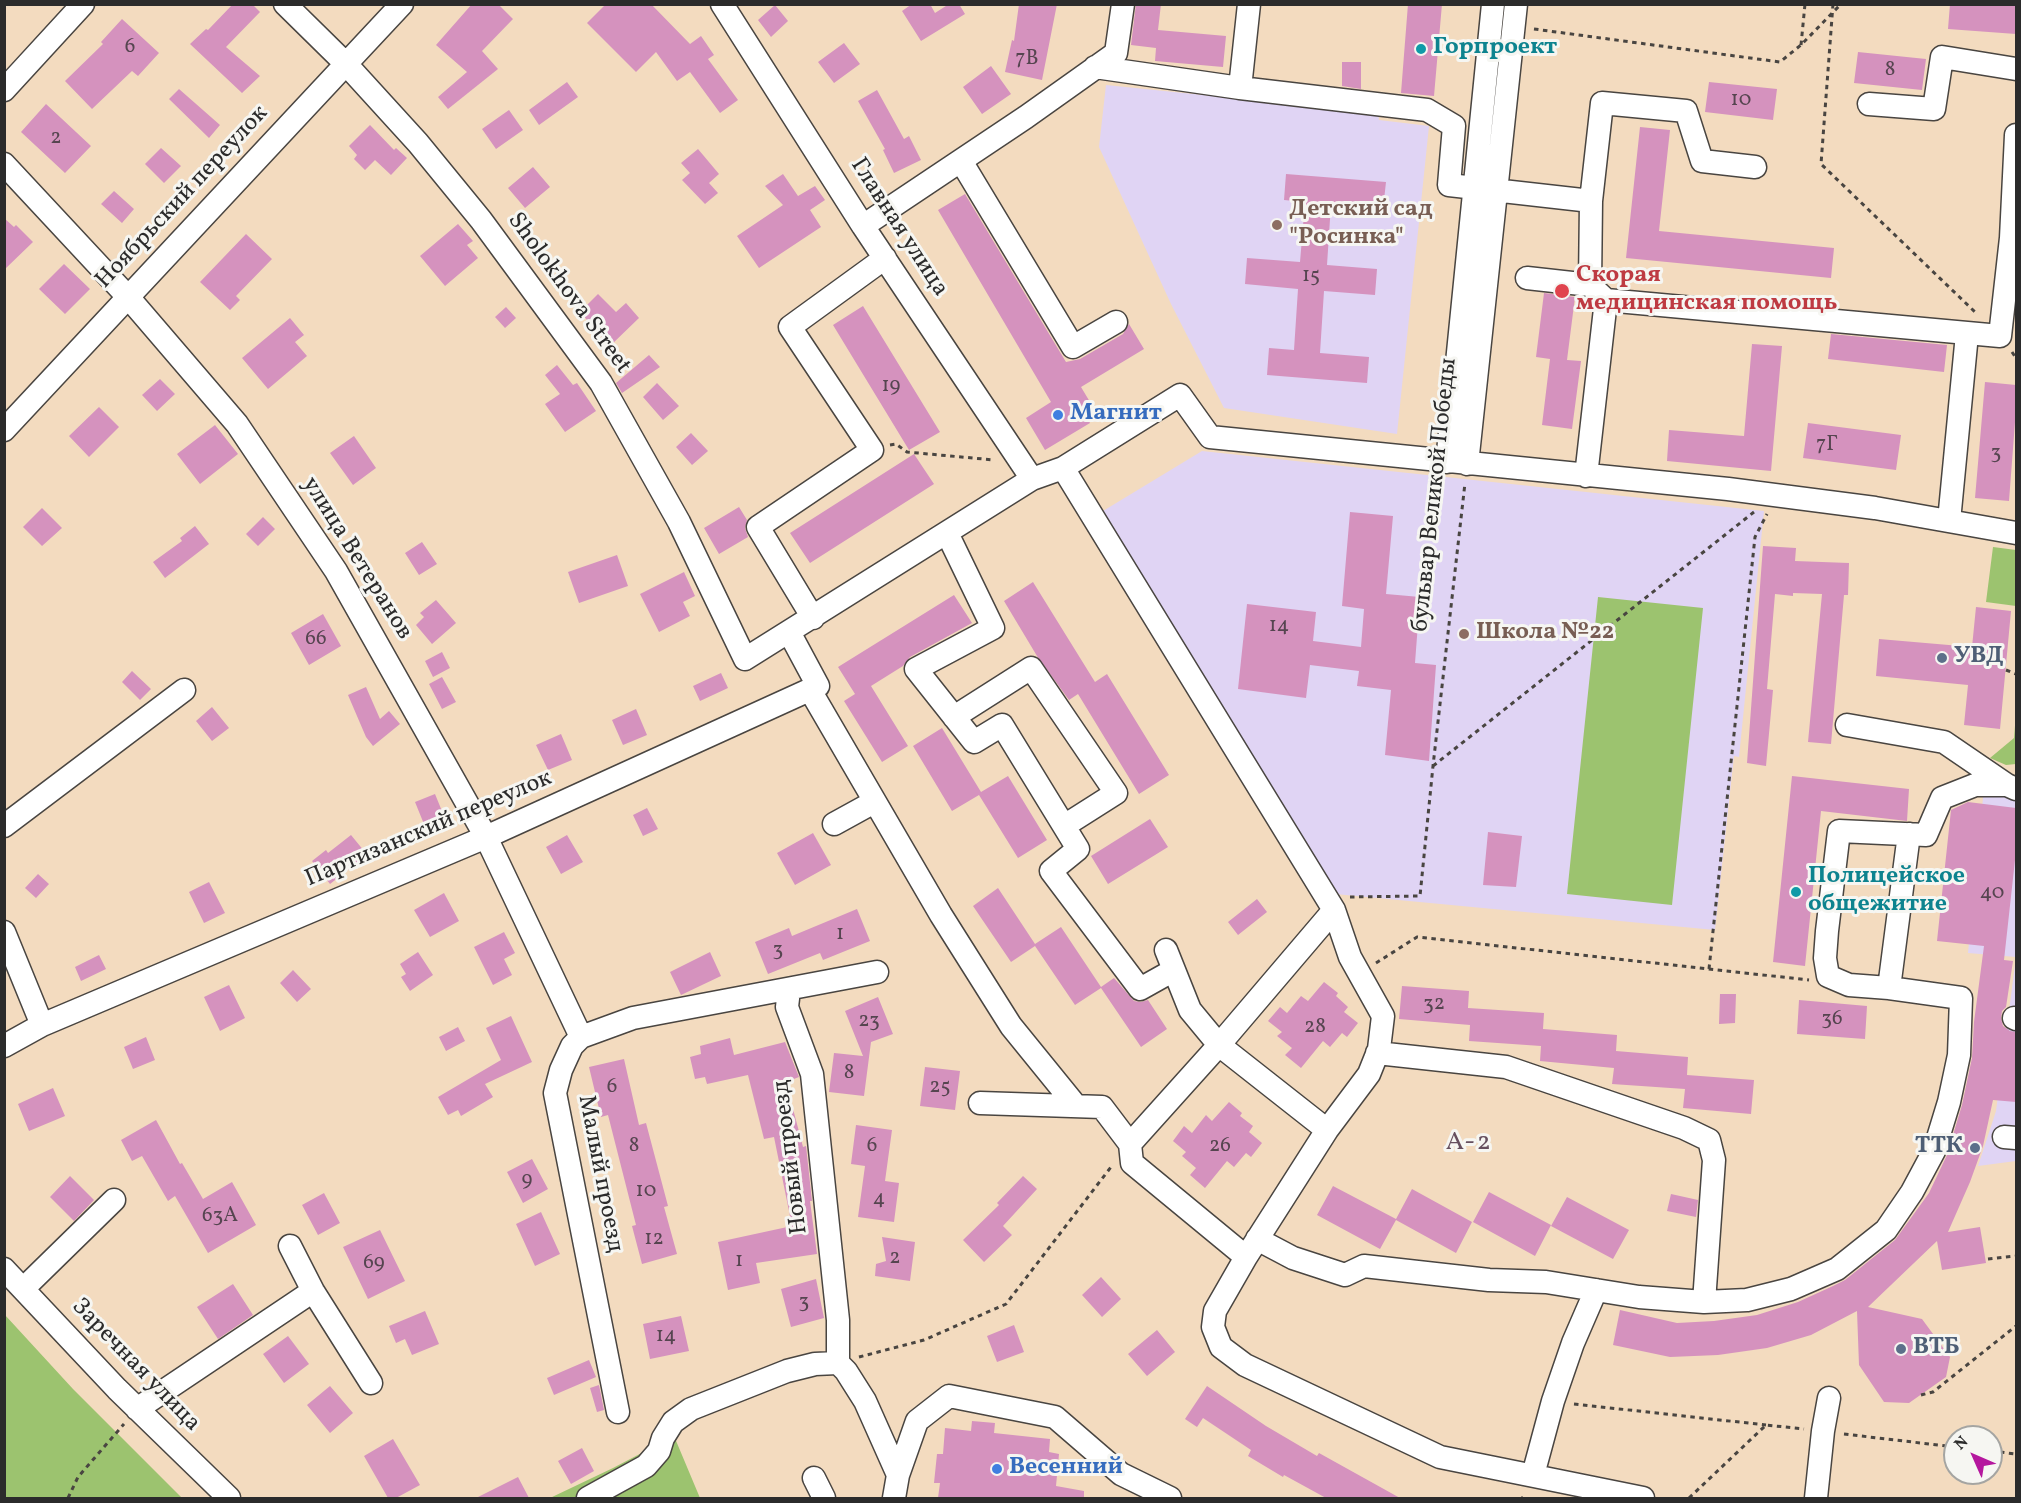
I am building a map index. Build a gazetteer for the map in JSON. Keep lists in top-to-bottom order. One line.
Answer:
{"streets":{"street":["Ноябрьский переулок","Главная улица","Sholokhova Street","бульвар Великой Победы","улица Ветеранов","Партизанский переулок","Новый проезд","Малый проезд","Заречная улица"]},"crossings":[["Ноябрьский переулок","Sholokhova Street"],["Ноябрьский переулок","улица Ветеранов"],["улица Ветеранов","Партизанский переулок"],["улица Ветеранов","Малый проезд"]],"districts":["А-2"],"places":["Горпроект","Детский сад \"Росинка\"","Скорая медицинская помощь","Магнит","Школа №22","УВД","Полицейское общежитие","ТТК","ВТБ","Весенний"],"house_numbers":["6","7В","8","10","2","15","19","7Г","3","14","66","40","1","3","32","36","23","28","8","6","25","8","6","26","9","10","4","63А","12","2","1","69","3","14"],"north":"top left"}
